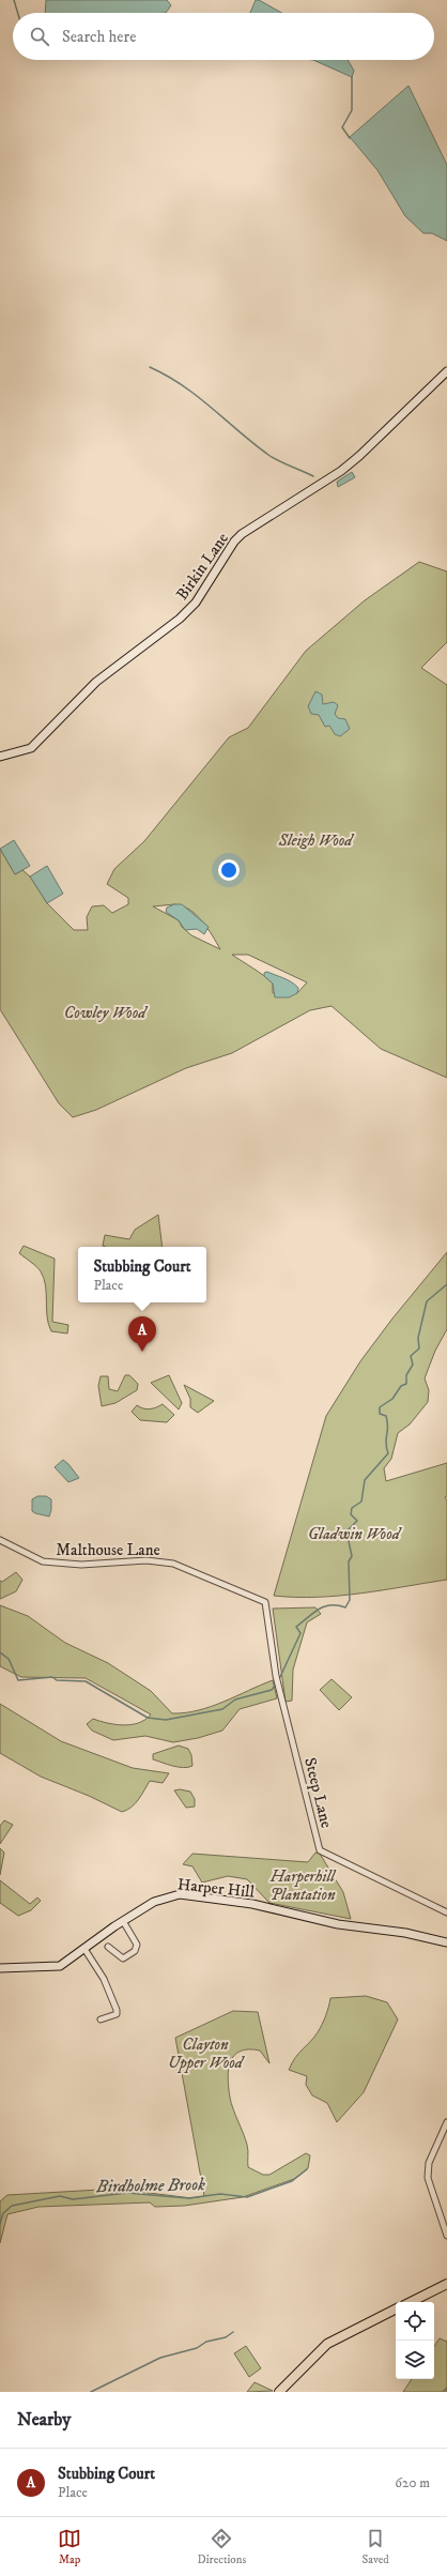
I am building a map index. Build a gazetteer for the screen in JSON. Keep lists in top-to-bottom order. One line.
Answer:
{"streets":{"street":["Birkin Lane","Malthouse Lane","Steep Lane","Harper Hill"]},"crossings":[["Malthouse Lane","Steep Lane"]],"water":["Birdholme Brook"],"parks":["Sleigh Wood","Cowley Wood","Gladwin Wood","Harperhill Plantation","Clayton Upper Wood"],"page":{"search":"Search here","popup":["Stubbing Court","Place"],"pins":"A","heading":"Nearby","list":[{"mark":"A","name":"Stubbing Court","note":"Place","value":"620 m"}],"nav":["Map","Directions","Saved"]}}
